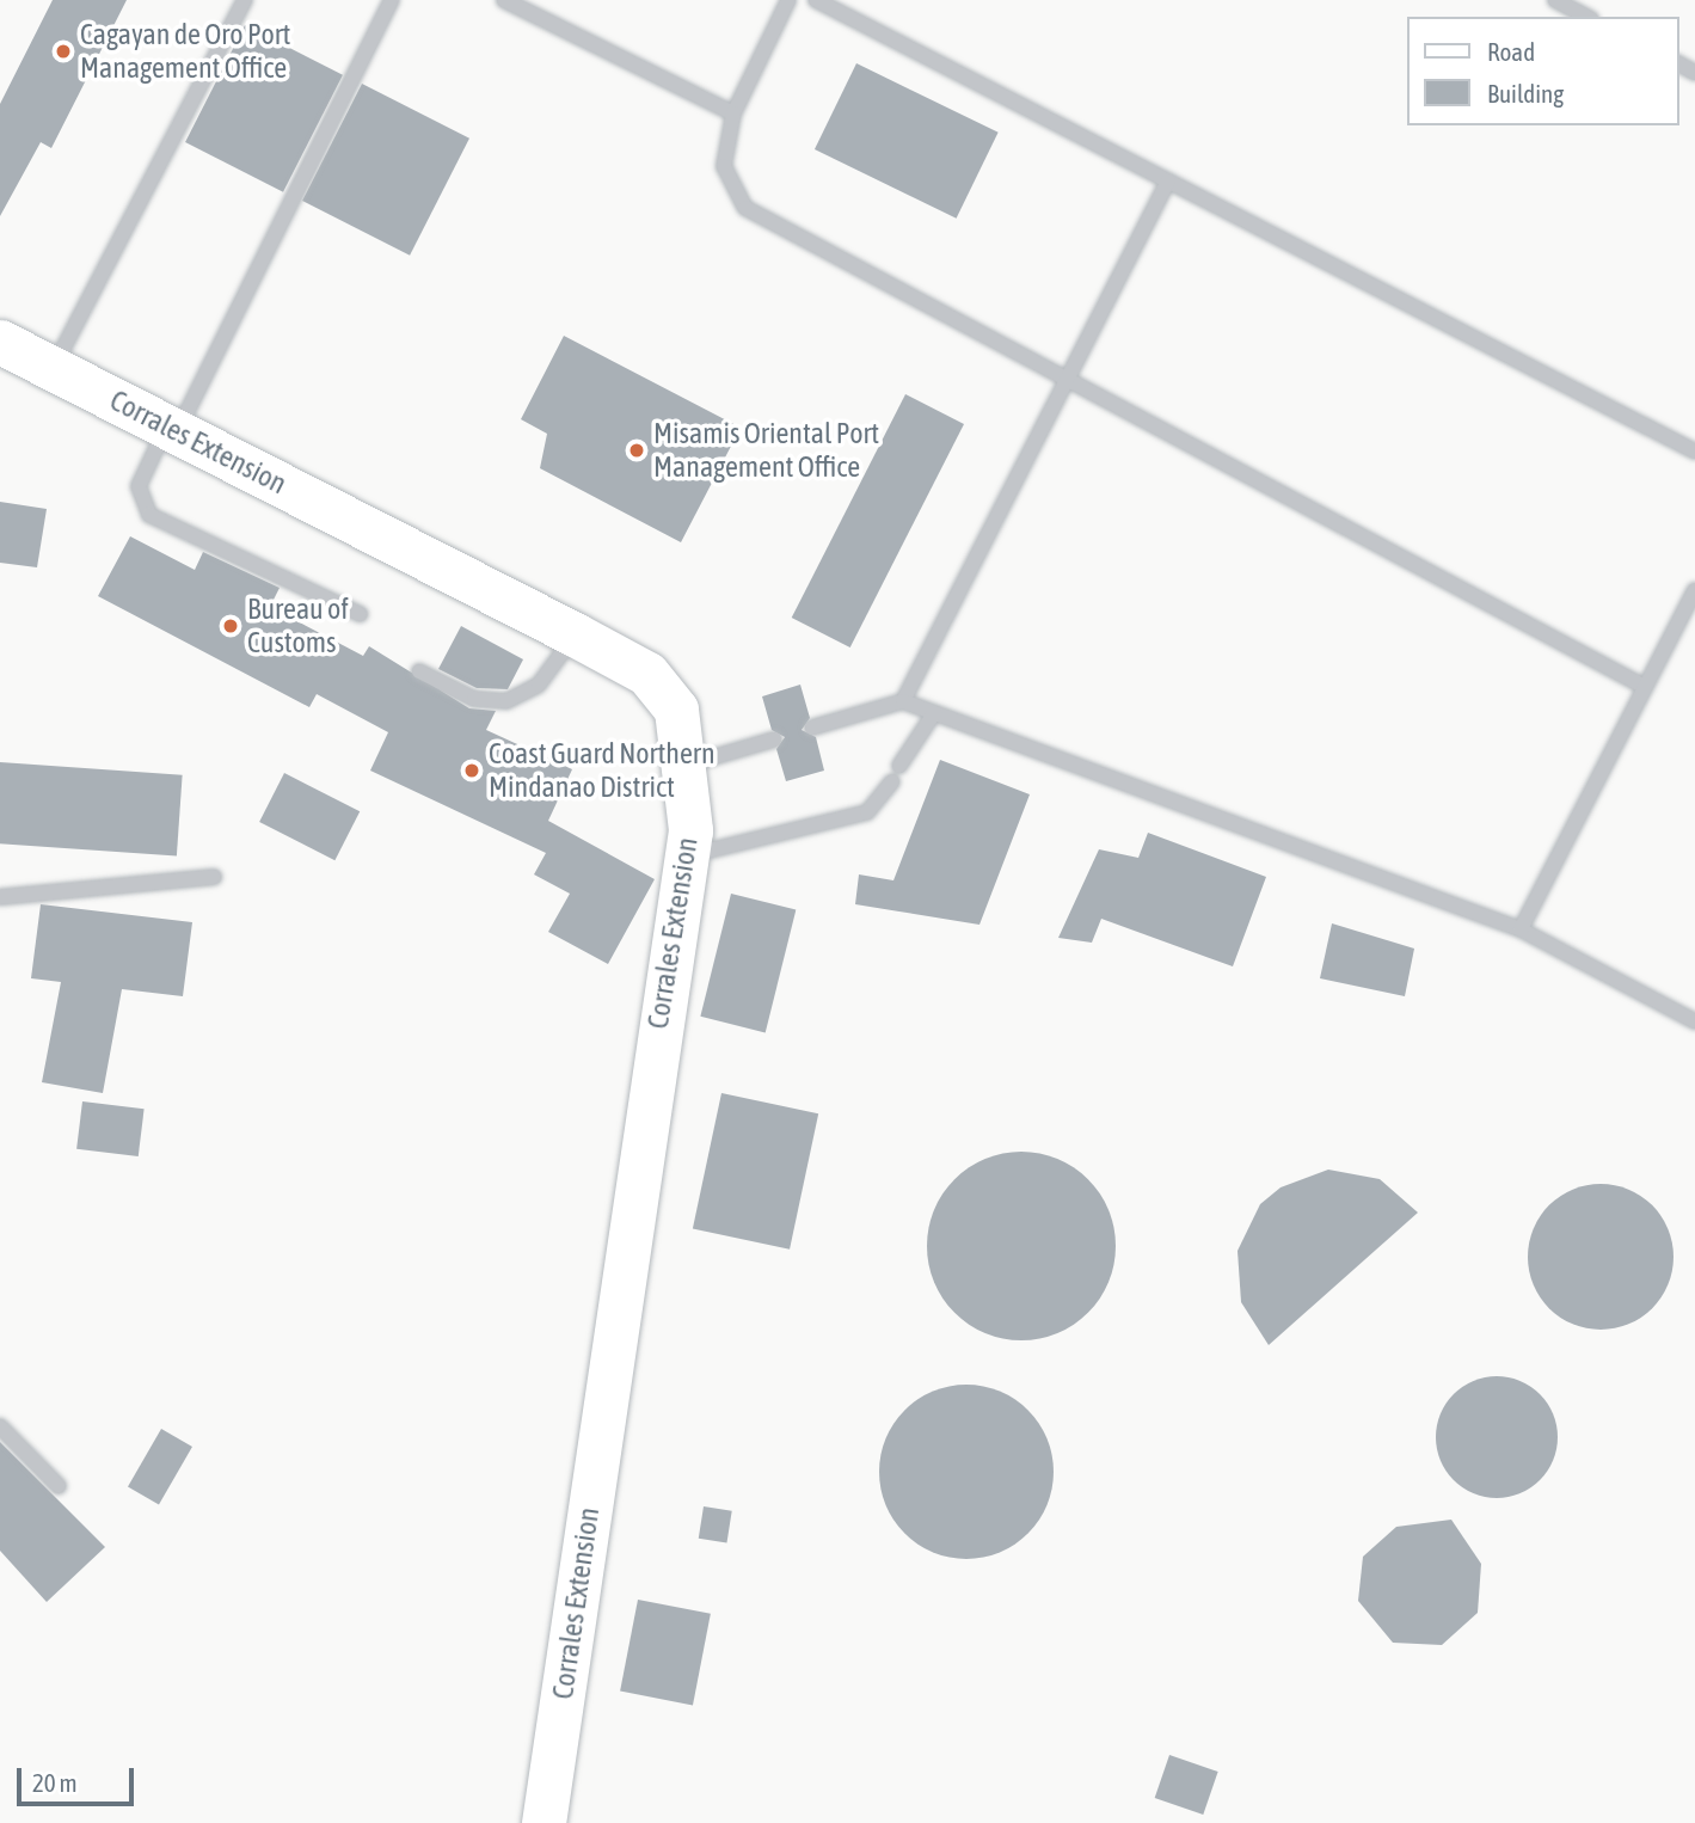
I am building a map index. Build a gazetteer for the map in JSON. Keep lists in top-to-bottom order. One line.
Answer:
{"streets":{"main road":["Corrales Extension"]},"places":["Cagayan de Oro Port Management Office","Misamis Oriental Port Management Office","Bureau of Customs","Coast Guard Northern Mindanao District"],"legend":["Road","Building"],"scale_bar":"20 m"}
